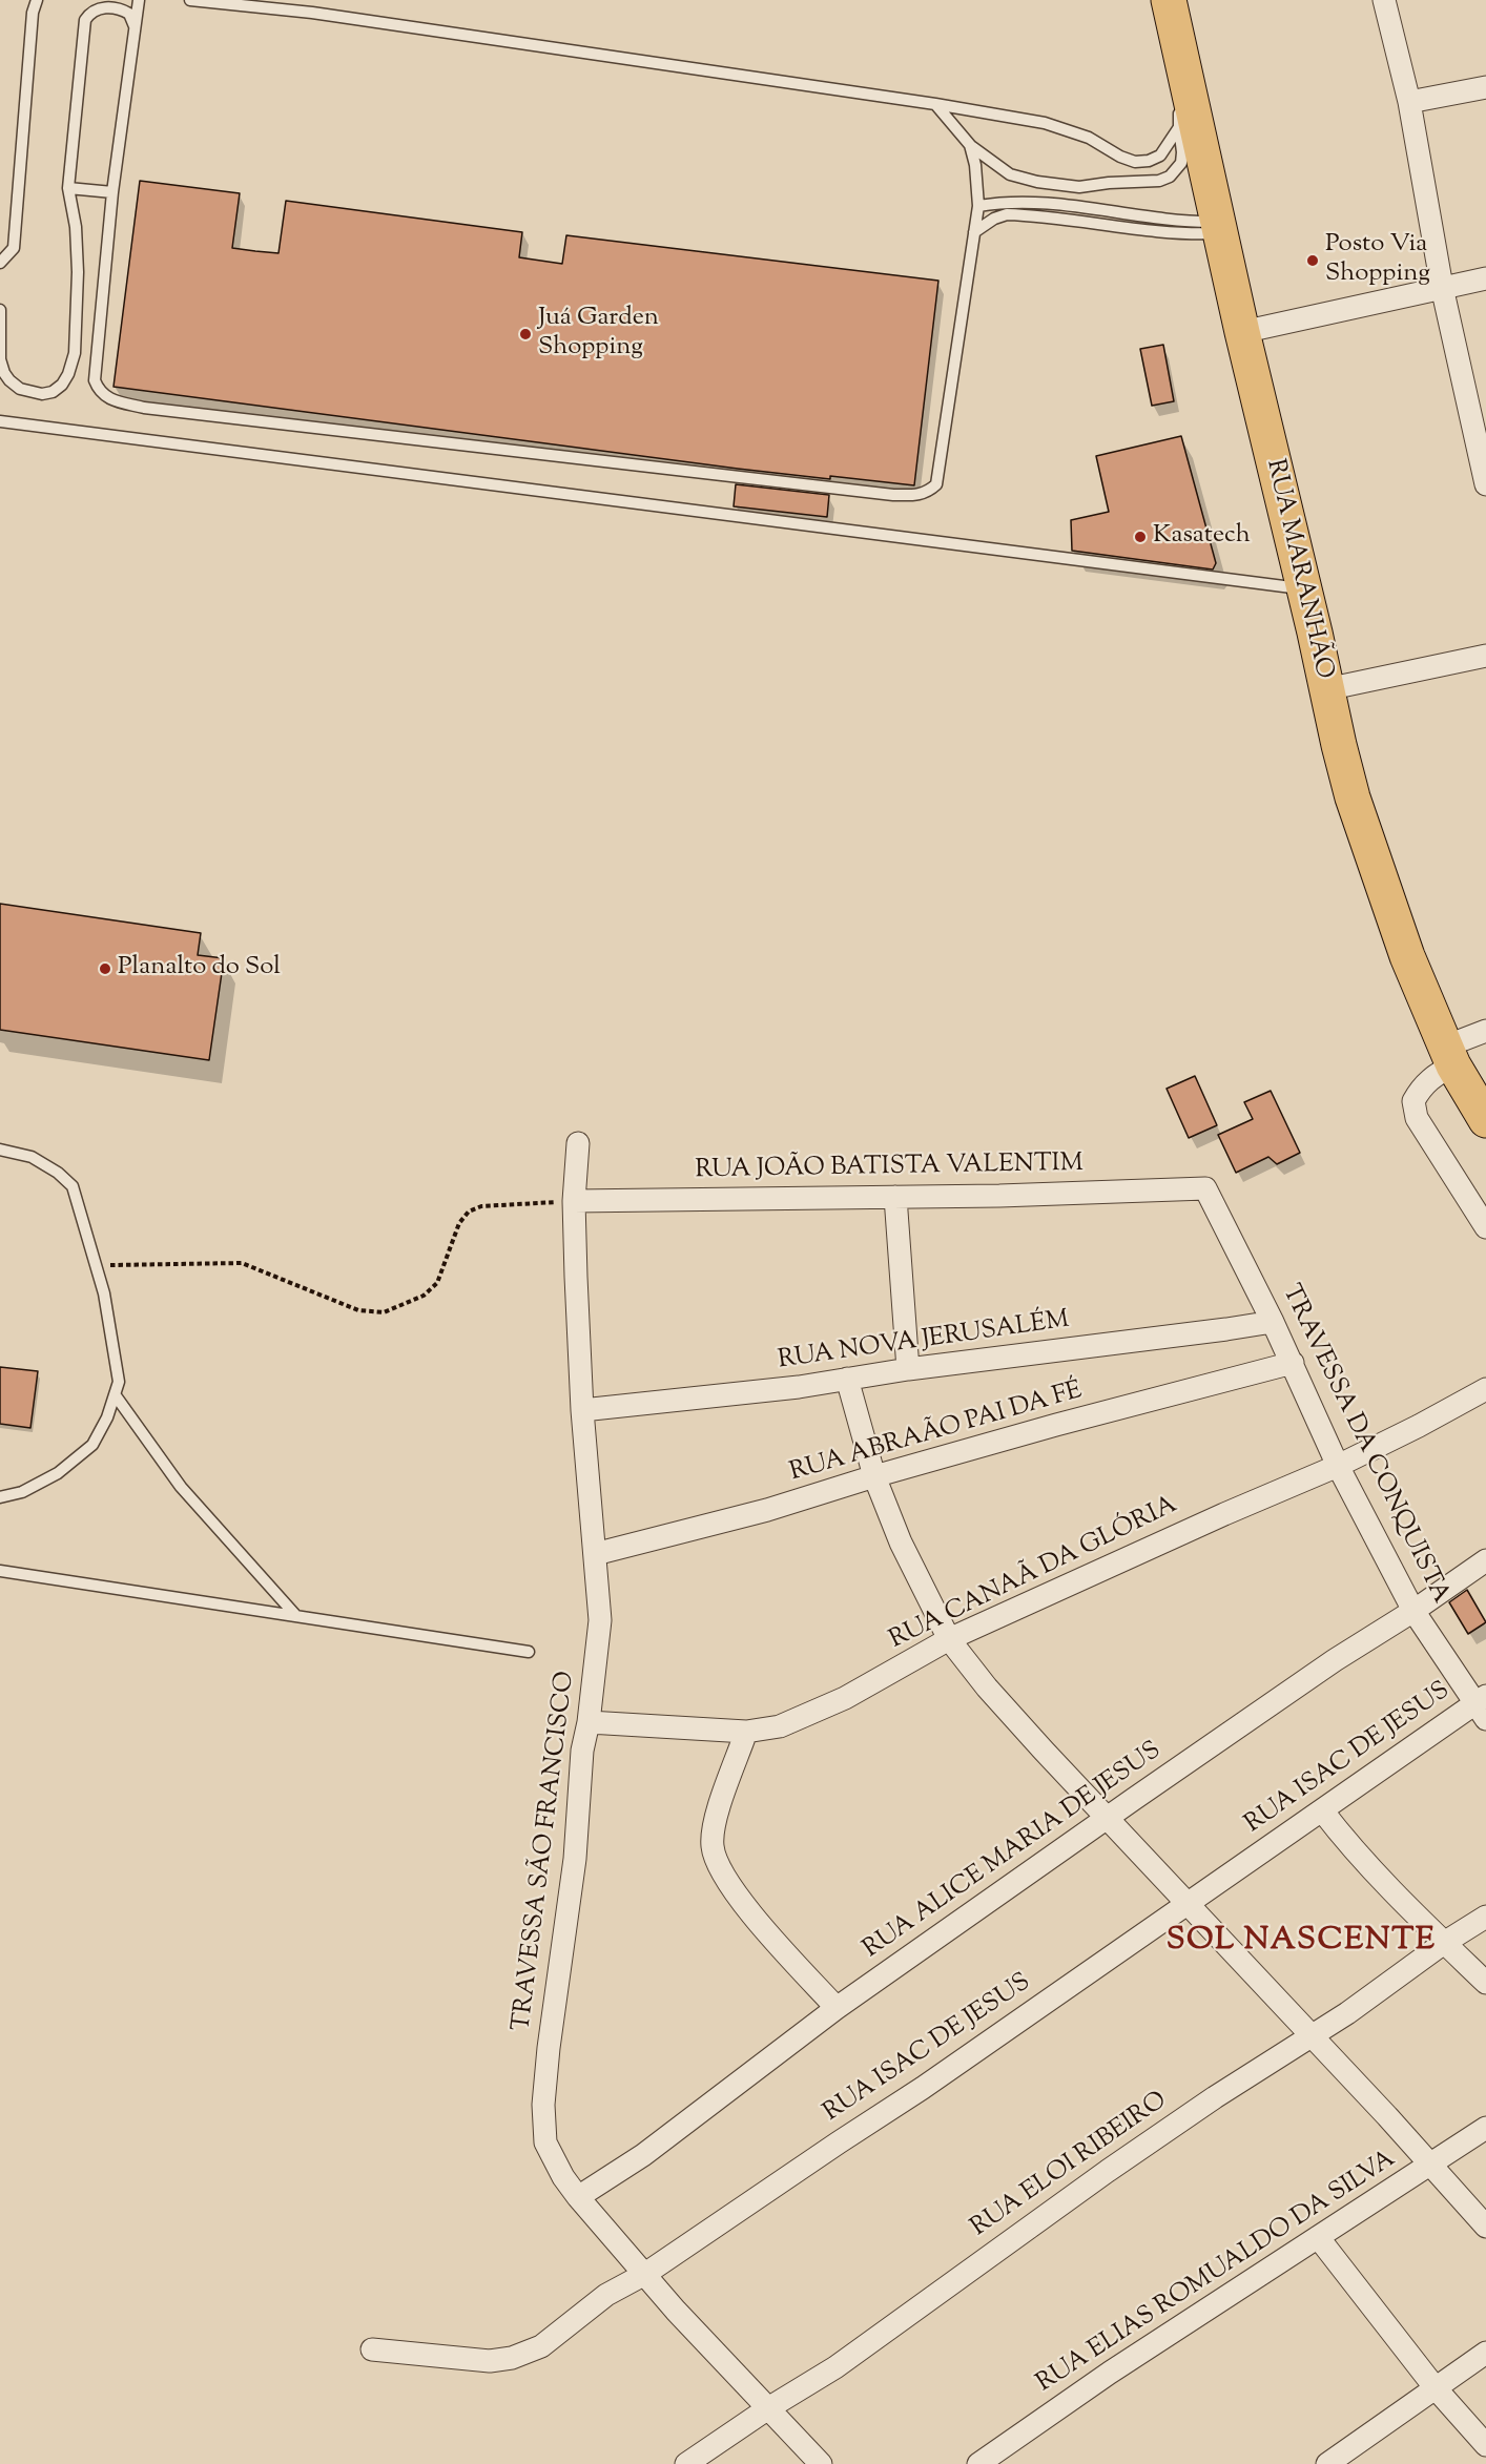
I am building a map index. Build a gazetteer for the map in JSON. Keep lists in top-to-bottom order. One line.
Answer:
{"streets":{"highway":["RUA MARANHÃO"],"street":["RUA JOÃO BATISTA VALENTIM","RUA NOVA JERUSALÉM","RUA ABRAÃO PAI DA FÉ","TRAVESSA DA CONQUISTA","RUA CANAÃ DA GLÓRIA","RUA ISAC DE JESUS","TRAVESSA SÃO FRANCISCO","RUA ALICE MARIA DE JESUS","RUA ELOI RIBEIRO","RUA ELIAS ROMUALDO DA SILVA"]},"crossings":[["RUA JOÃO BATISTA VALENTIM","TRAVESSA DA CONQUISTA"],["RUA JOÃO BATISTA VALENTIM","TRAVESSA SÃO FRANCISCO"],["RUA NOVA JERUSALÉM","TRAVESSA DA CONQUISTA"],["RUA NOVA JERUSALÉM","TRAVESSA SÃO FRANCISCO"],["RUA ABRAÃO PAI DA FÉ","TRAVESSA DA CONQUISTA"],["RUA ABRAÃO PAI DA FÉ","TRAVESSA SÃO FRANCISCO"],["TRAVESSA DA CONQUISTA","RUA CANAÃ DA GLÓRIA"],["TRAVESSA DA CONQUISTA","RUA ISAC DE JESUS"],["TRAVESSA DA CONQUISTA","RUA ALICE MARIA DE JESUS"],["RUA CANAÃ DA GLÓRIA","TRAVESSA SÃO FRANCISCO"],["RUA ISAC DE JESUS","TRAVESSA SÃO FRANCISCO"],["TRAVESSA SÃO FRANCISCO","RUA ALICE MARIA DE JESUS"],["TRAVESSA SÃO FRANCISCO","RUA ELOI RIBEIRO"]],"districts":["SOL NASCENTE"],"places":["Posto Via Shopping","Juá Garden Shopping","Kasatech","Planalto do Sol"]}
